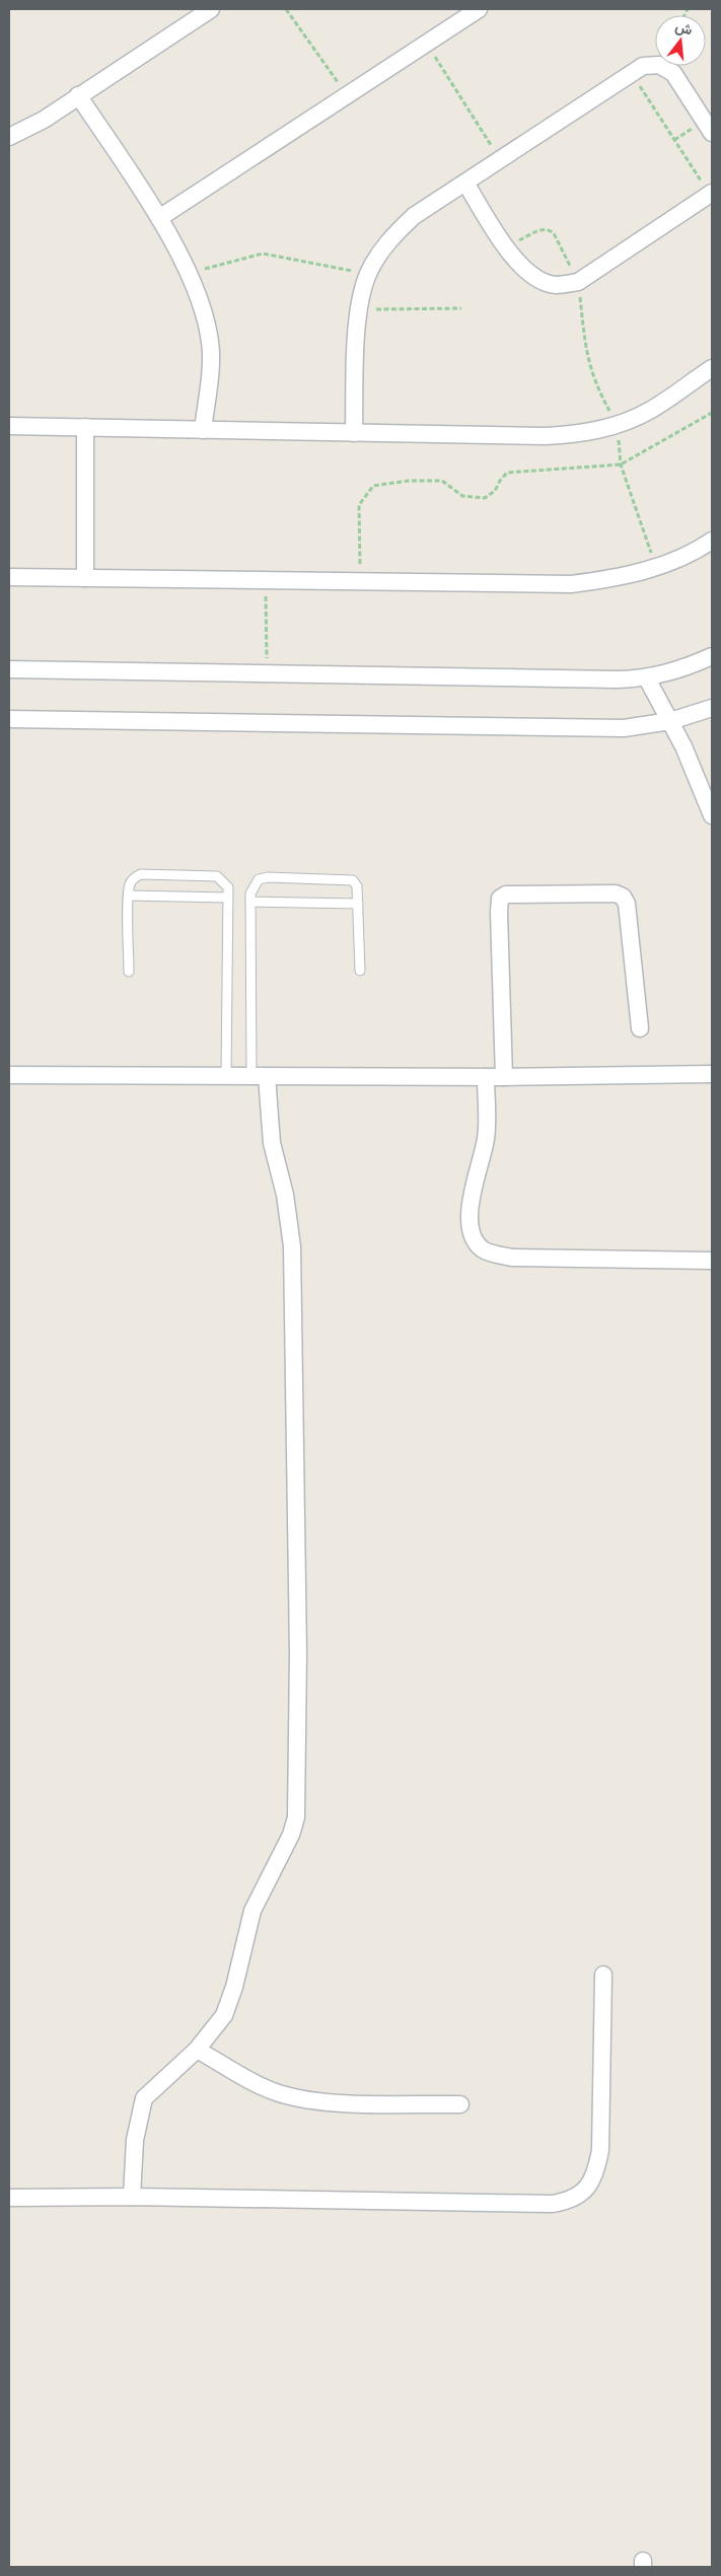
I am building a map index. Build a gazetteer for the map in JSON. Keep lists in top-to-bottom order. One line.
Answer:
{"north":"top"}
